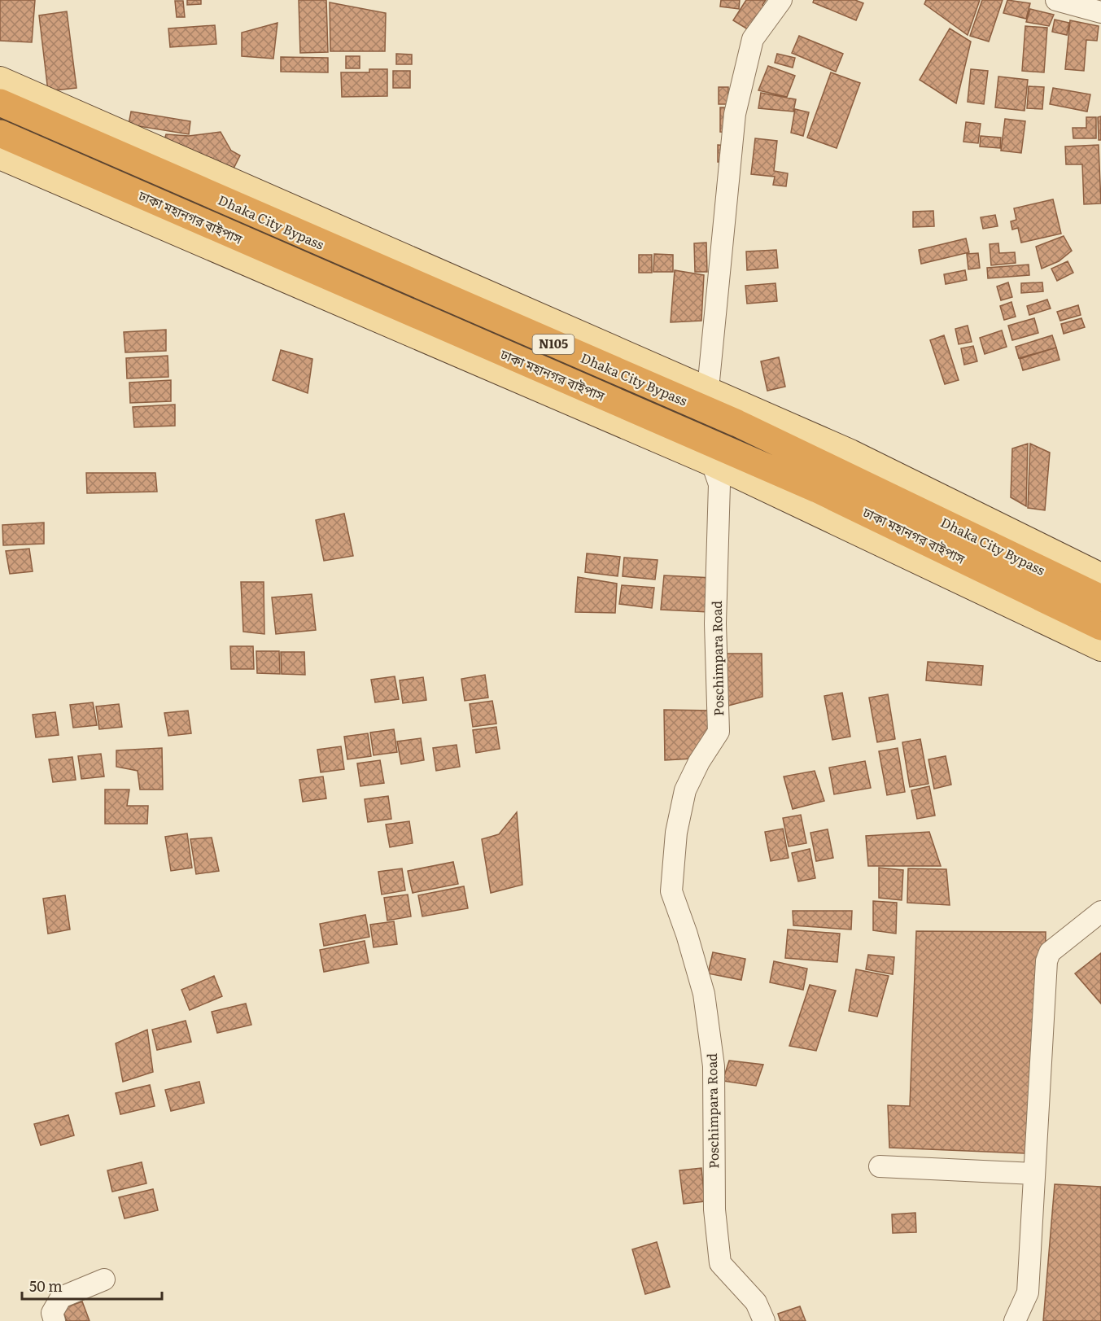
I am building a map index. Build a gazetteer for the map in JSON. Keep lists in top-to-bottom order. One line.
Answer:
{"streets":{"highway":["ঢাকা মহানগর বাইপাস","Dhaka City Bypass","N105"],"street":["Poschimpara Road"]},"scale_bar":"50 m"}
